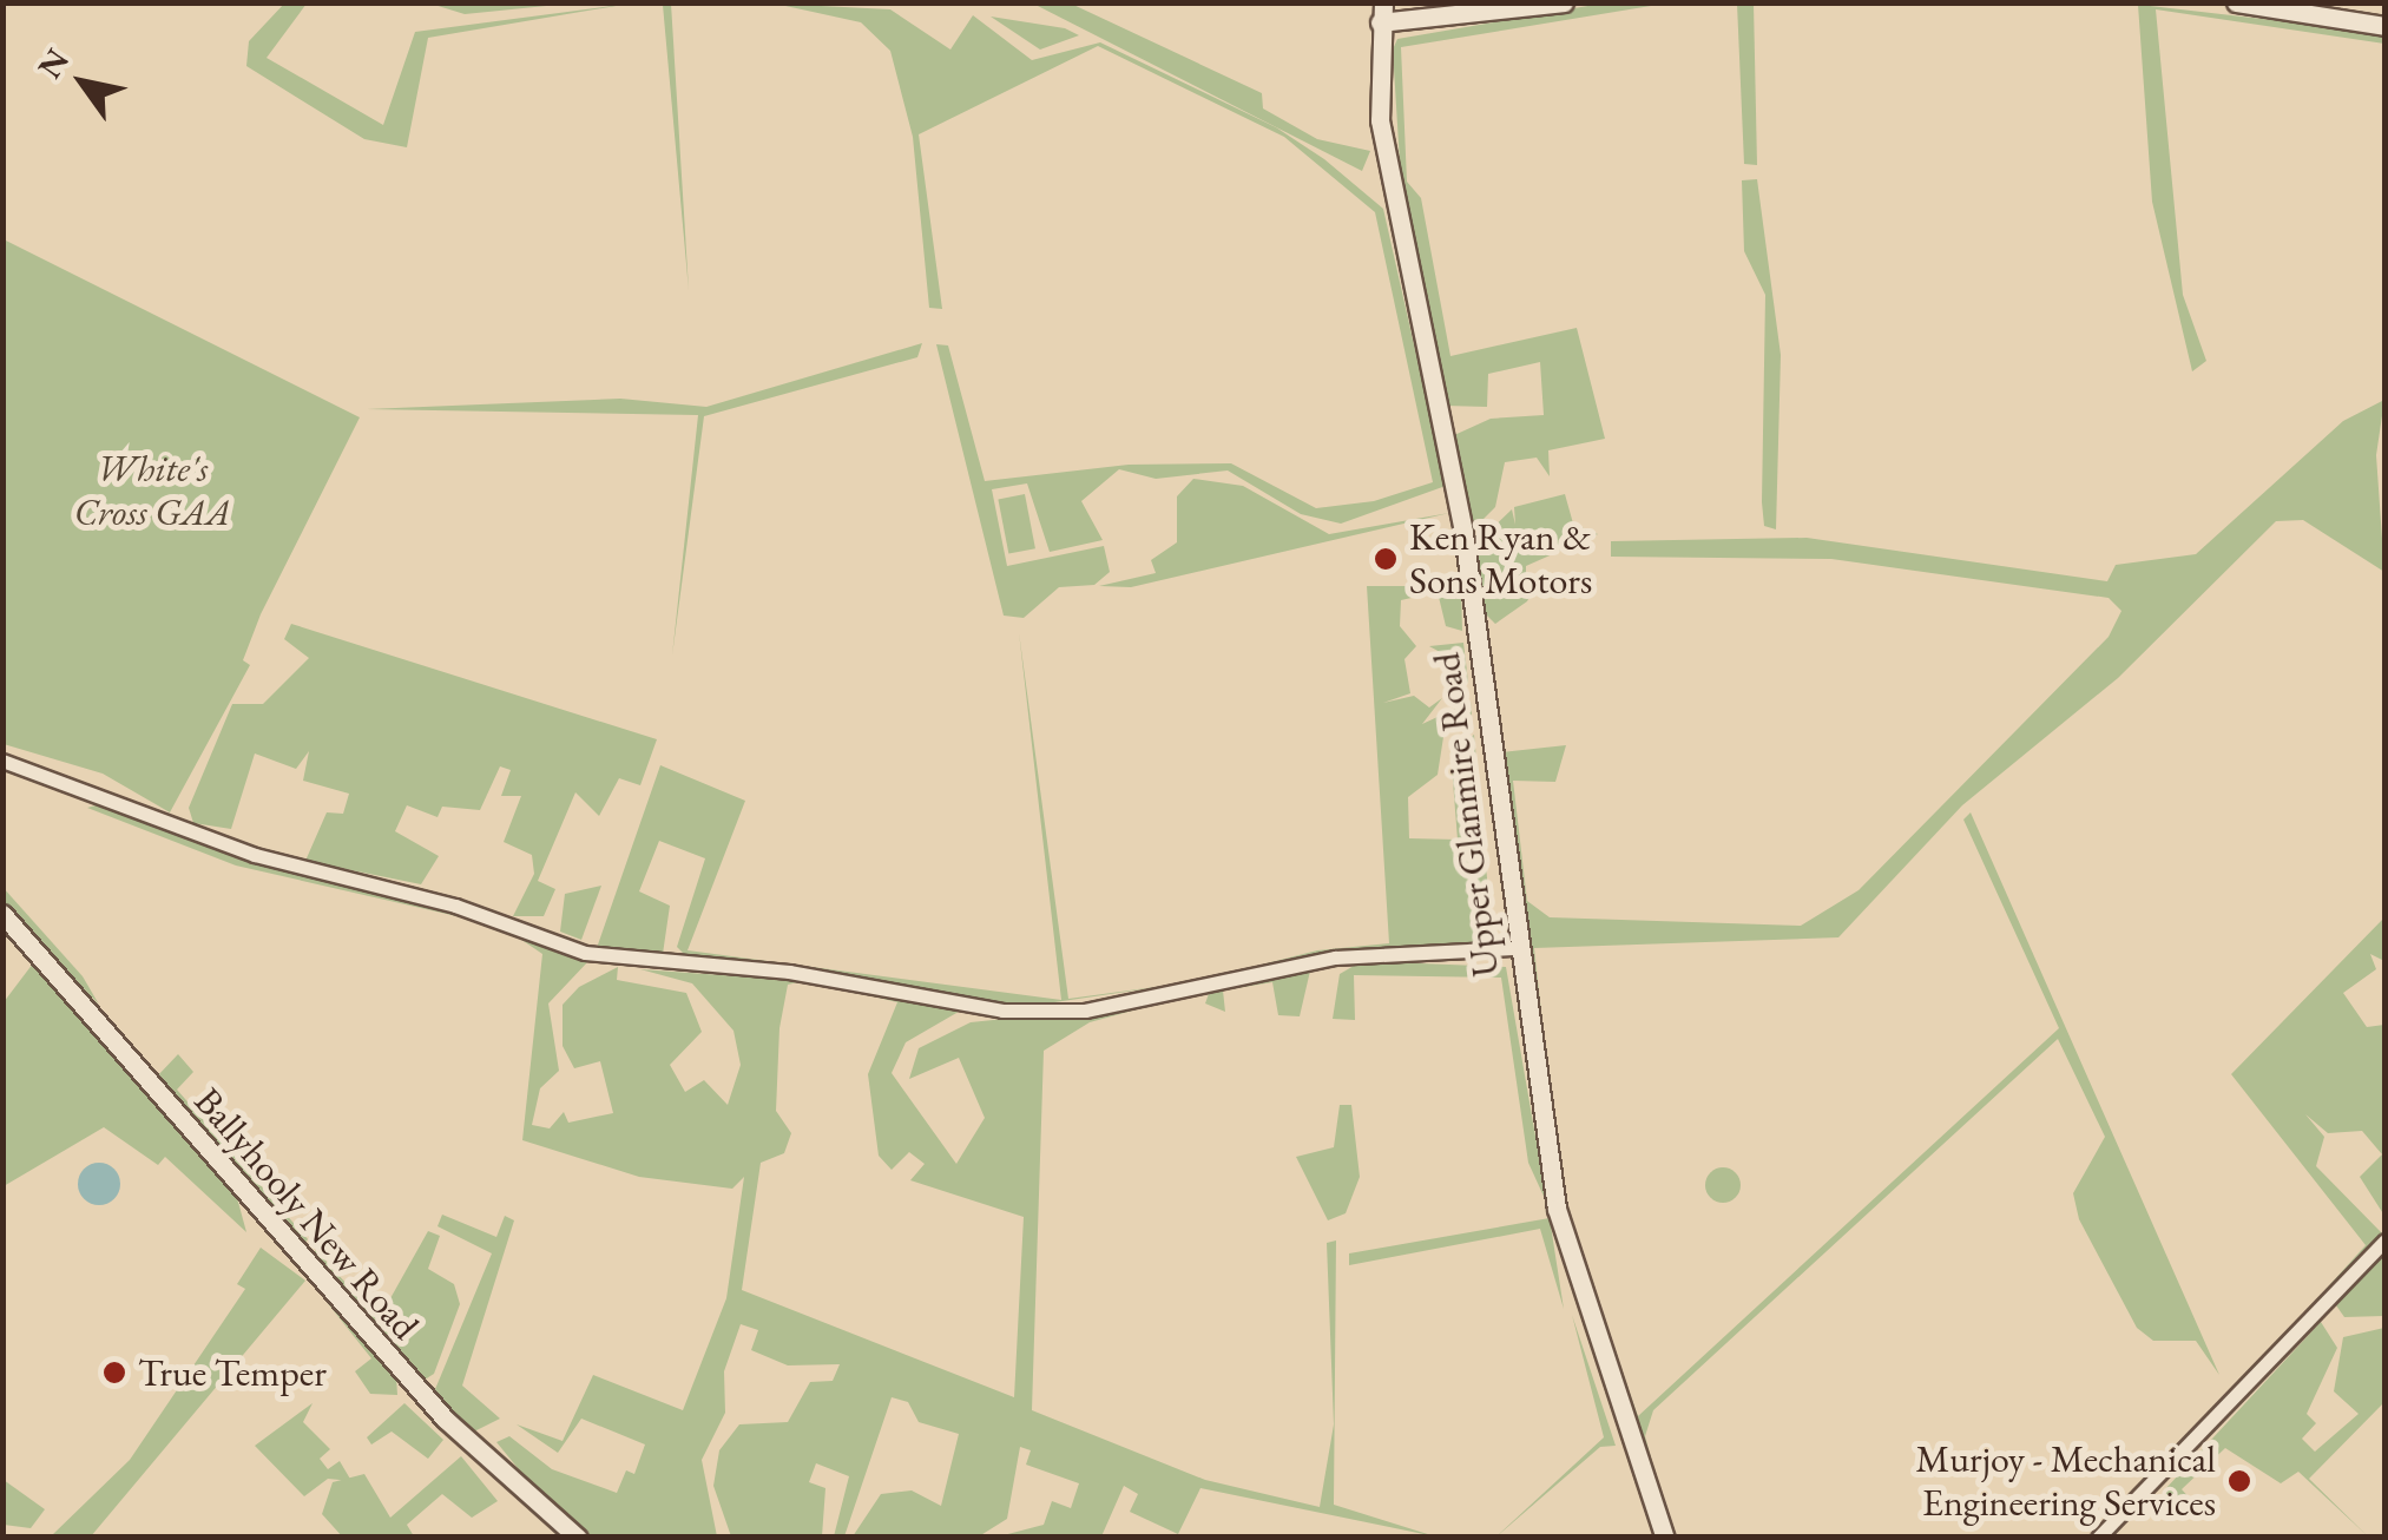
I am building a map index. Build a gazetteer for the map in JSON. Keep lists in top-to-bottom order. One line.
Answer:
{"streets":{"main road":["Upper Glanmire Road","Ballyhooly New Road"]},"parks":["White's Cross GAA"],"places":["Ken Ryan & Sons Motors","True Temper","Murjoy - Mechanical Engineering Services"],"north":"top left"}
